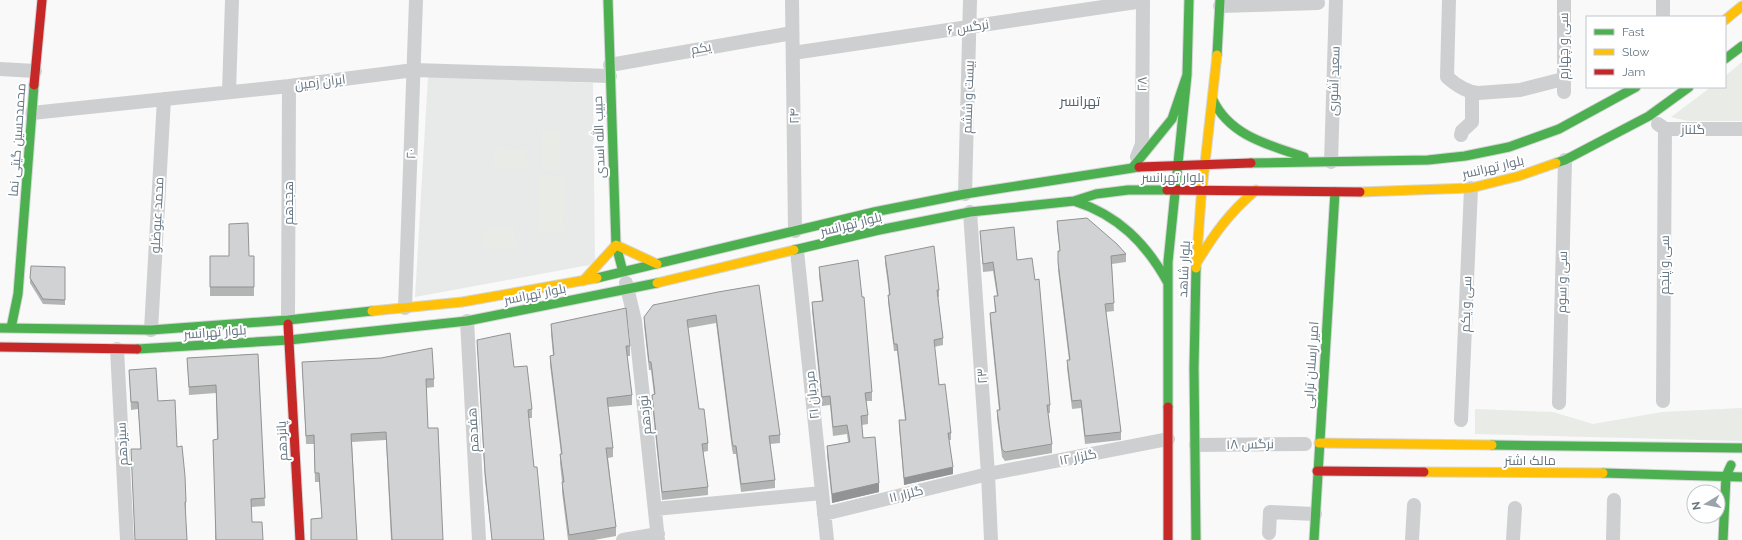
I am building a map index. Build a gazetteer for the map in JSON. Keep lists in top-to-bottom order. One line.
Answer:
{"streets":{"main road":["حبیب الله اسدی","محمدحسین گیتی نما","بلوار تهرانسر","بلوار شاهد","امیر ارسلان ترابی","پانزدهم","مالک اشتر"],"street":["نرگس ۶","سی و چهارم","یکم","سعید آشوری","ایران زمین","۲۸","بیست و ششم","۲۴","گلناز","۲۰","هجدهم","محمد عیوضلو","سی و پنجم","سی و سوم","سی و یکم","۲۳","۲۱ مردیان","نوزدهم","هفدهم","سیزدهم","نرگس ۱۸","گلزار ۱۲","گلزار ۱۱"]},"crossings":[["نرگس ۶","۲۸"],["نرگس ۶","بیست و ششم"],["نرگس ۶","۲۴"],["یکم","ایران زمین"],["یکم","۲۴"],["یکم","حبیب الله اسدی"],["سعید آشوری","بلوار تهرانسر"],["ایران زمین","حبیب الله اسدی"],["ایران زمین","محمدحسین گیتی نما"],["ایران زمین","۲۰"],["ایران زمین","هجدهم"],["ایران زمین","محمد عیوضلو"],["۲۸","بلوار تهرانسر"],["بیست و ششم","بلوار تهرانسر"],["۲۴","بلوار تهرانسر"],["گلناز","بلوار تهرانسر"],["گلناز","سی و پنجم"],["حبیب الله اسدی","بلوار تهرانسر"],["حبیب الله اسدی","نوزدهم"],["محمدحسین گیتی نما","بلوار تهرانسر"],["۲۰","بلوار تهرانسر"],["بلوار تهرانسر","هجدهم"],["بلوار تهرانسر","محمد عیوضلو"],["بلوار تهرانسر","بلوار شاهد"],["بلوار تهرانسر","سی و سوم"],["بلوار تهرانسر","سی و یکم"],["بلوار تهرانسر","امیر ارسلان ترابی"],["بلوار تهرانسر","۲۳"],["بلوار تهرانسر","۲۱ مردیان"],["بلوار تهرانسر","نوزدهم"],["بلوار تهرانسر","هفدهم"],["بلوار تهرانسر","پانزدهم"],["بلوار تهرانسر","سیزدهم"],["هجدهم","پانزدهم"],["بلوار شاهد","نرگس ۱۸"],["بلوار شاهد","گلزار ۱۲"],["امیر ارسلان ترابی","مالک اشتر"],["۲۳","گلزار ۱۲"],["۲۳","گلزار ۱۱"],["۲۱ مردیان","گلزار ۱۱"],["گلزار ۱۲","گلزار ۱۱"]],"districts":["تهرانسر"],"legend":["Fast","Slow","Jam"],"north":"left"}
